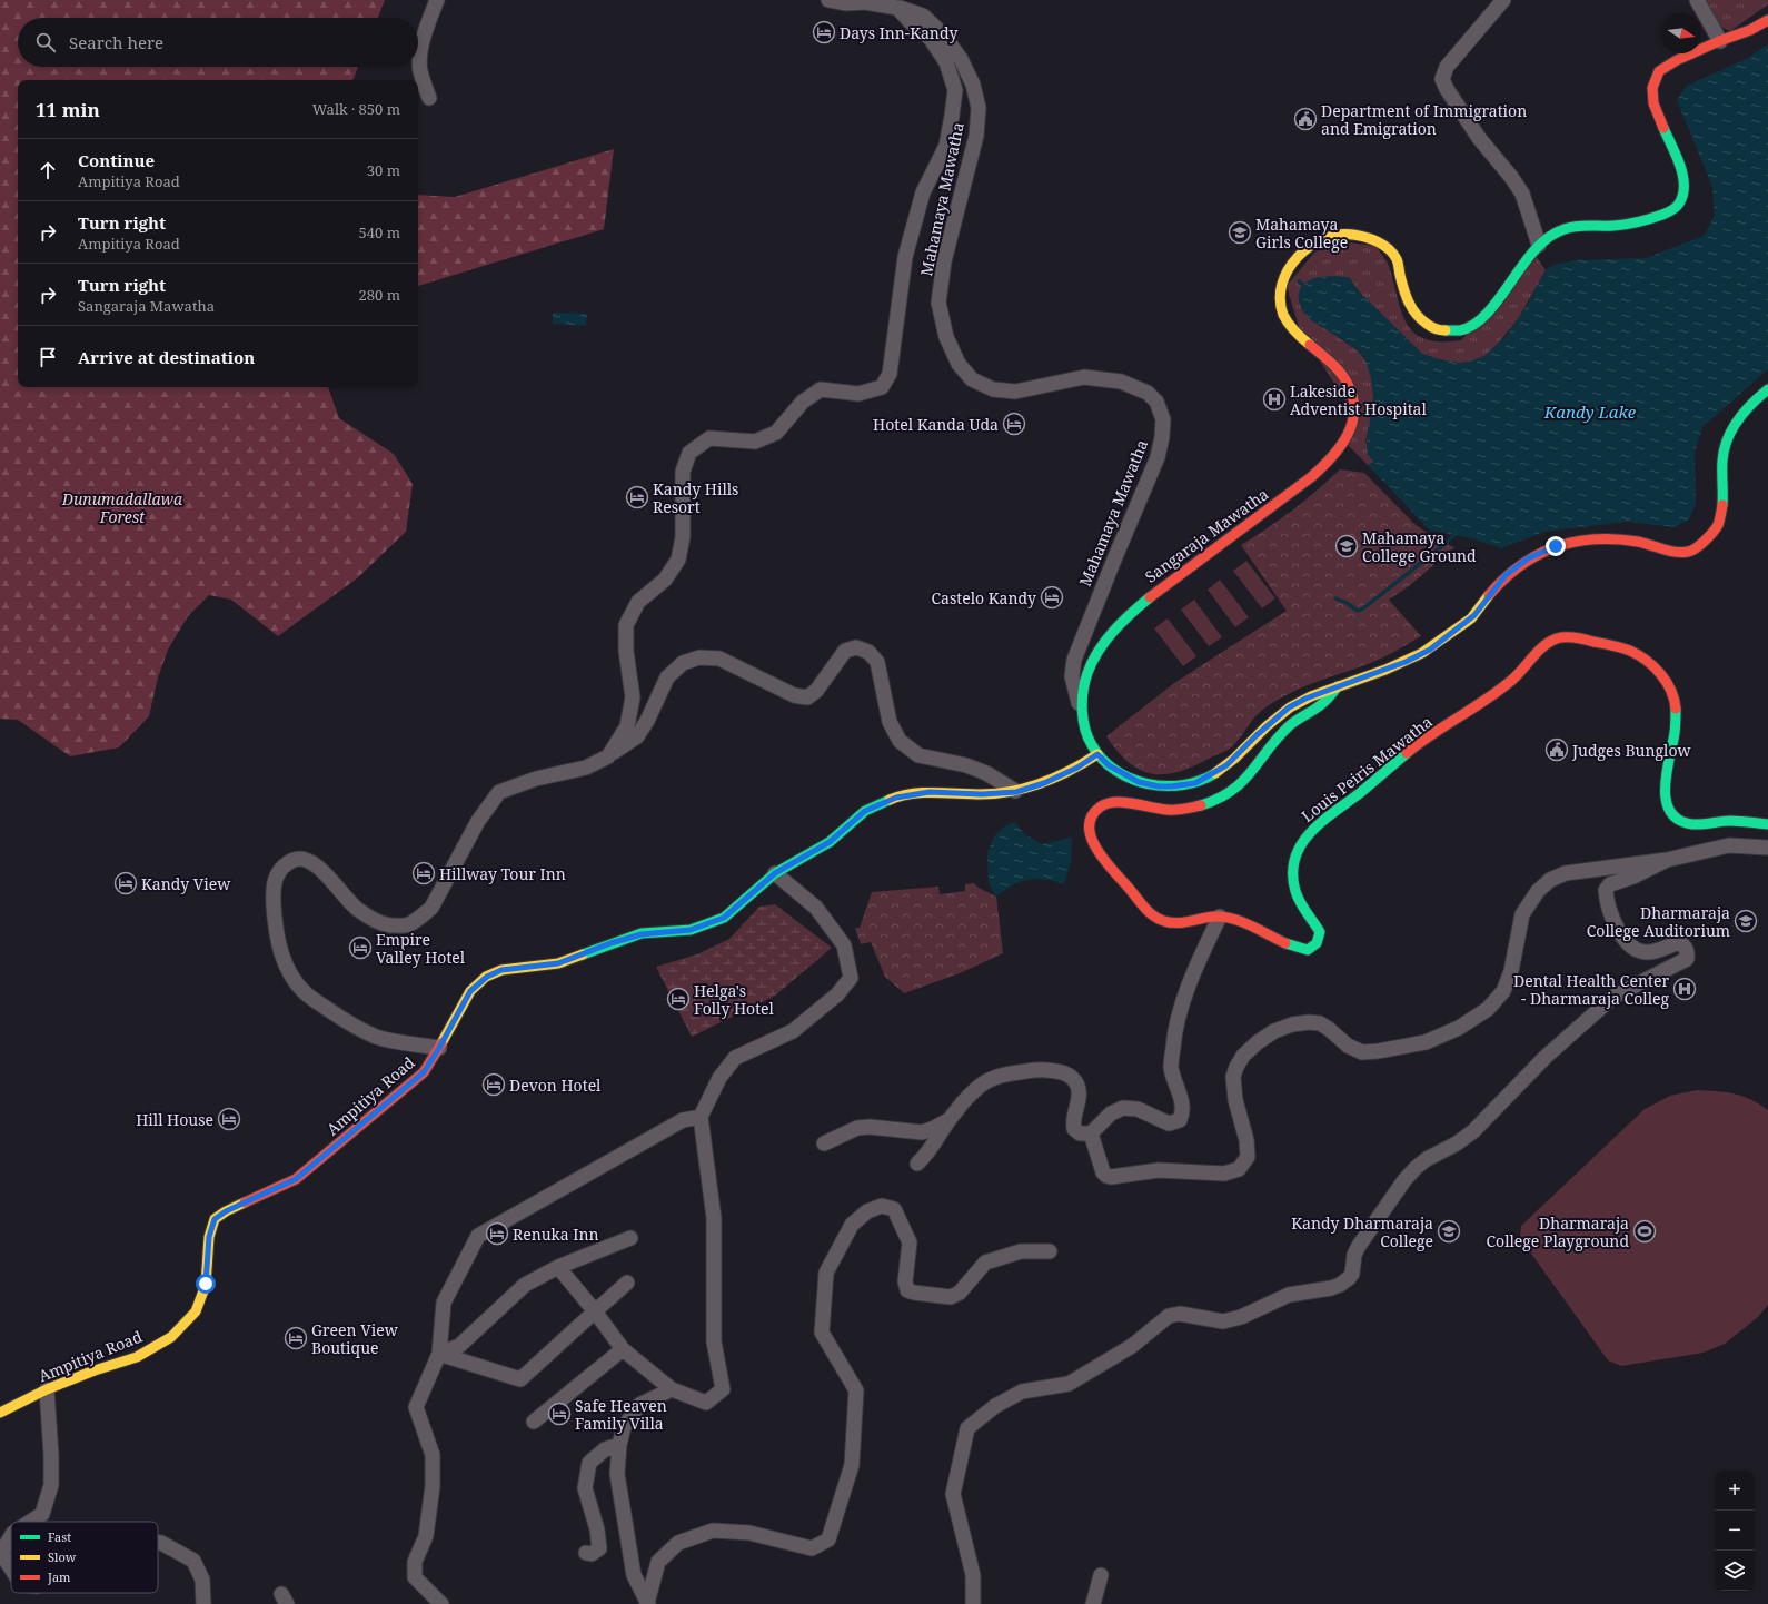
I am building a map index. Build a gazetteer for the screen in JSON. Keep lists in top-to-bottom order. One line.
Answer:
{"streets":{"main road":["Sangaraja Mawatha","Louis Peiris Mawatha","Ampitiya Road"],"street":["Mahamaya Mawatha"]},"crossings":[["Mahamaya Mawatha","Sangaraja Mawatha"],["Sangaraja Mawatha","Louis Peiris Mawatha"],["Sangaraja Mawatha","Ampitiya Road"]],"water":["Kandy Lake"],"parks":["Dunumadallawa Forest"],"places":{"hotel":["Days Inn-Kandy","Hotel Kanda Uda","Kandy Hills Resort","Castelo Kandy","Hillway Tour Inn","Kandy View","Empire Valley Hotel","Helga's Folly Hotel","Devon Hotel","Hill House","Renuka Inn","Green View Boutique","Safe Heaven Family Villa"],"public building":["Department of Immigration and Emigration","Judges Bunglow"],"school or university":["Mahamaya Girls College","Mahamaya College Ground","Dharmaraja College Auditorium","Kandy Dharmaraja College"],"hospital":["Lakeside Adventist Hospital","Dental Health Center - Dharmaraja Colleg"],"sports":["Dharmaraja College Playground"]},"legend":["Fast","Slow","Jam"],"north":"right","page":{"search":"Search here","heading":["11 min","Walk · 850 m"],"list":[["Continue","Ampitiya Road","30 m"],["Turn right","Ampitiya Road","540 m"],["Turn right","Sangaraja Mawatha","280 m"],"Arrive at destination"],"map_buttons":["+","−"]}}
